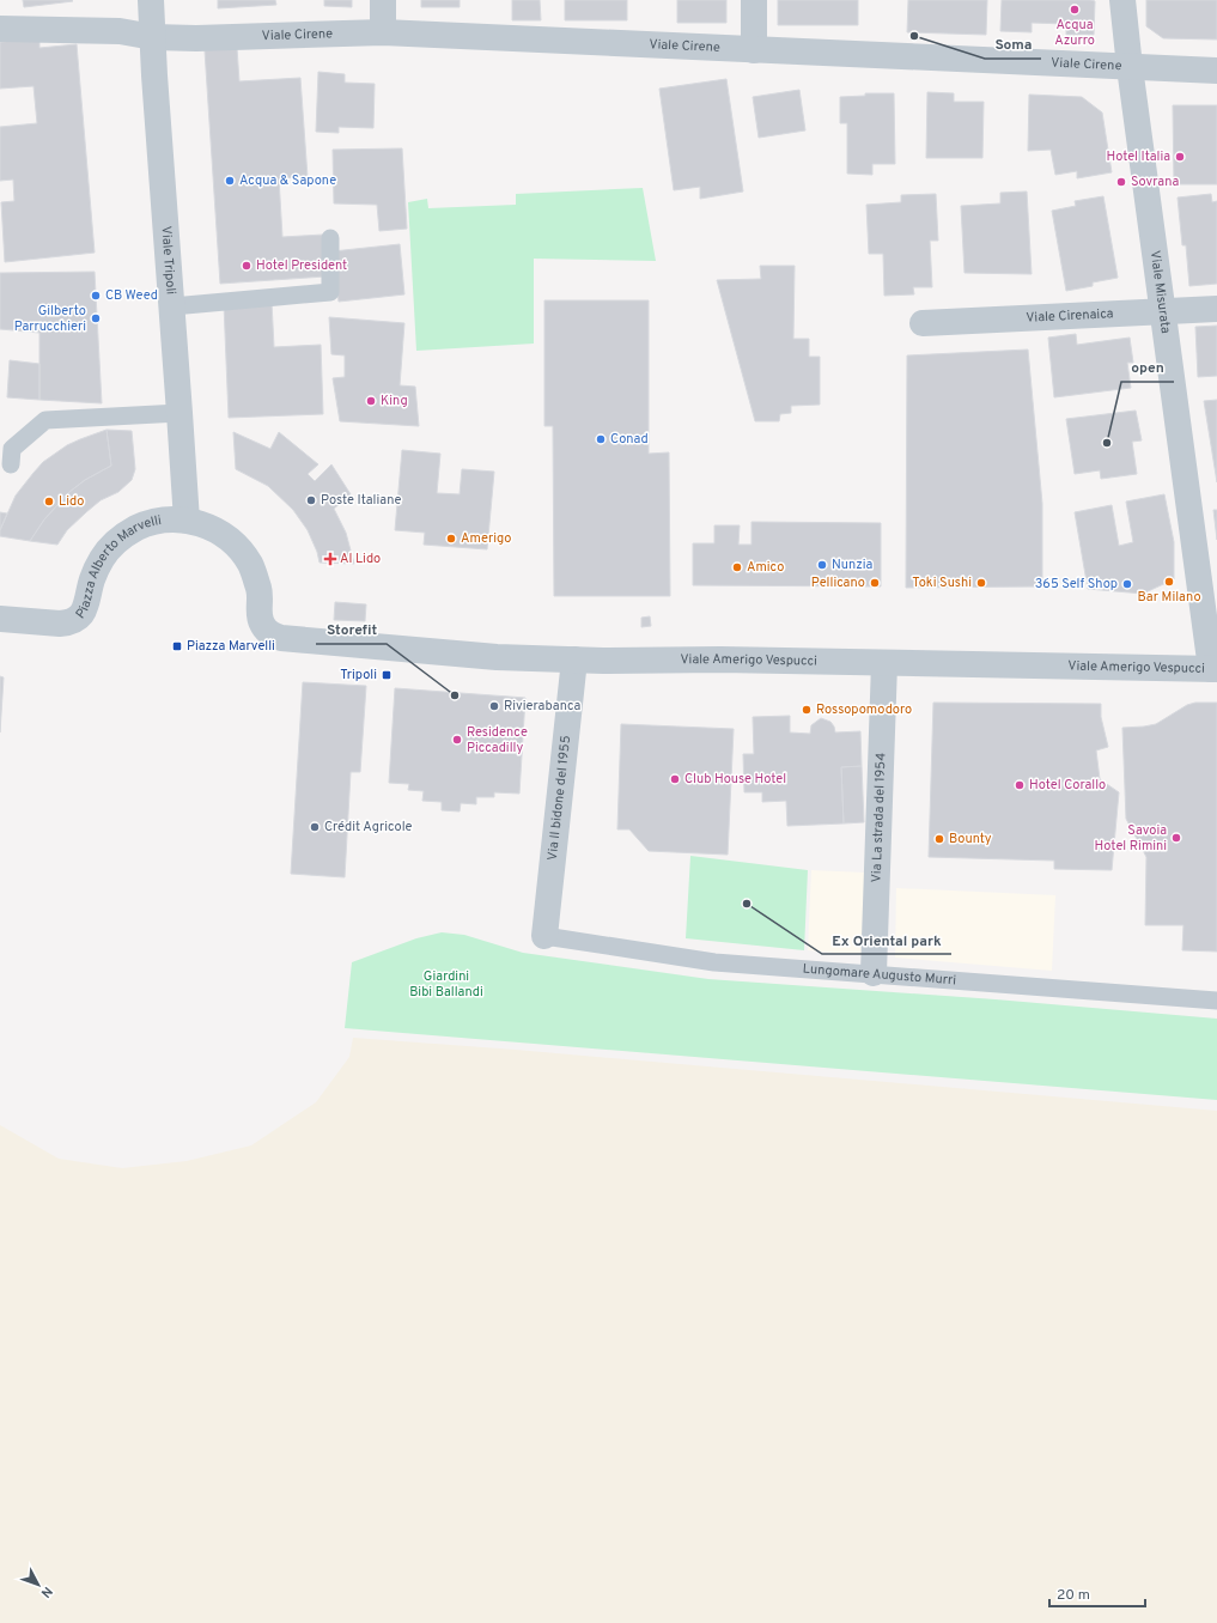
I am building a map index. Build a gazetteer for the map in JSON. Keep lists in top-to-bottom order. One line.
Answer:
{"streets":{"street":["Viale Cirene","Viale Tripoli","Viale Misurata","Viale Cirenaica","Piazza Alberto Marvelli","Viale Amerigo Vespucci","Via Il bidone del 1955","Via La strada del 1954"],"lane":["Lungomare Augusto Murri"]},"crossings":[["Viale Cirene","Viale Tripoli"],["Viale Cirene","Viale Misurata"],["Viale Tripoli","Piazza Alberto Marvelli"],["Viale Misurata","Viale Cirenaica"],["Viale Misurata","Viale Amerigo Vespucci"],["Piazza Alberto Marvelli","Viale Amerigo Vespucci"],["Viale Amerigo Vespucci","Via Il bidone del 1955"],["Viale Amerigo Vespucci","Via La strada del 1954"],["Via Il bidone del 1955","Lungomare Augusto Murri"],["Via La strada del 1954","Lungomare Augusto Murri"]],"parks":["Giardini Bibi Ballandi"],"places":{"other":["Acqua Azurro","Soma","Hotel Italia","Acqua & Sapone","Sovrana","Hotel President","CB Weed","Gilberto Parrucchieri","King","Conad","open","Poste Italiane","Lido","Amerigo","Nunzia","Amico","Bar Milano","Pellicano","Toki Sushi","365 Self Shop","Storefit","Rivierabanca","Rossopomodoro","Residence Piccadilly","Club House Hotel","Hotel Corallo","Crédit Agricole","Savoia Hotel Rimini","Bounty","Ex Oriental park"],"health":["Al Lido"],"transit":["Piazza Marvelli","Tripoli"]},"scale_bar":"20 m","north":"bottom right"}
